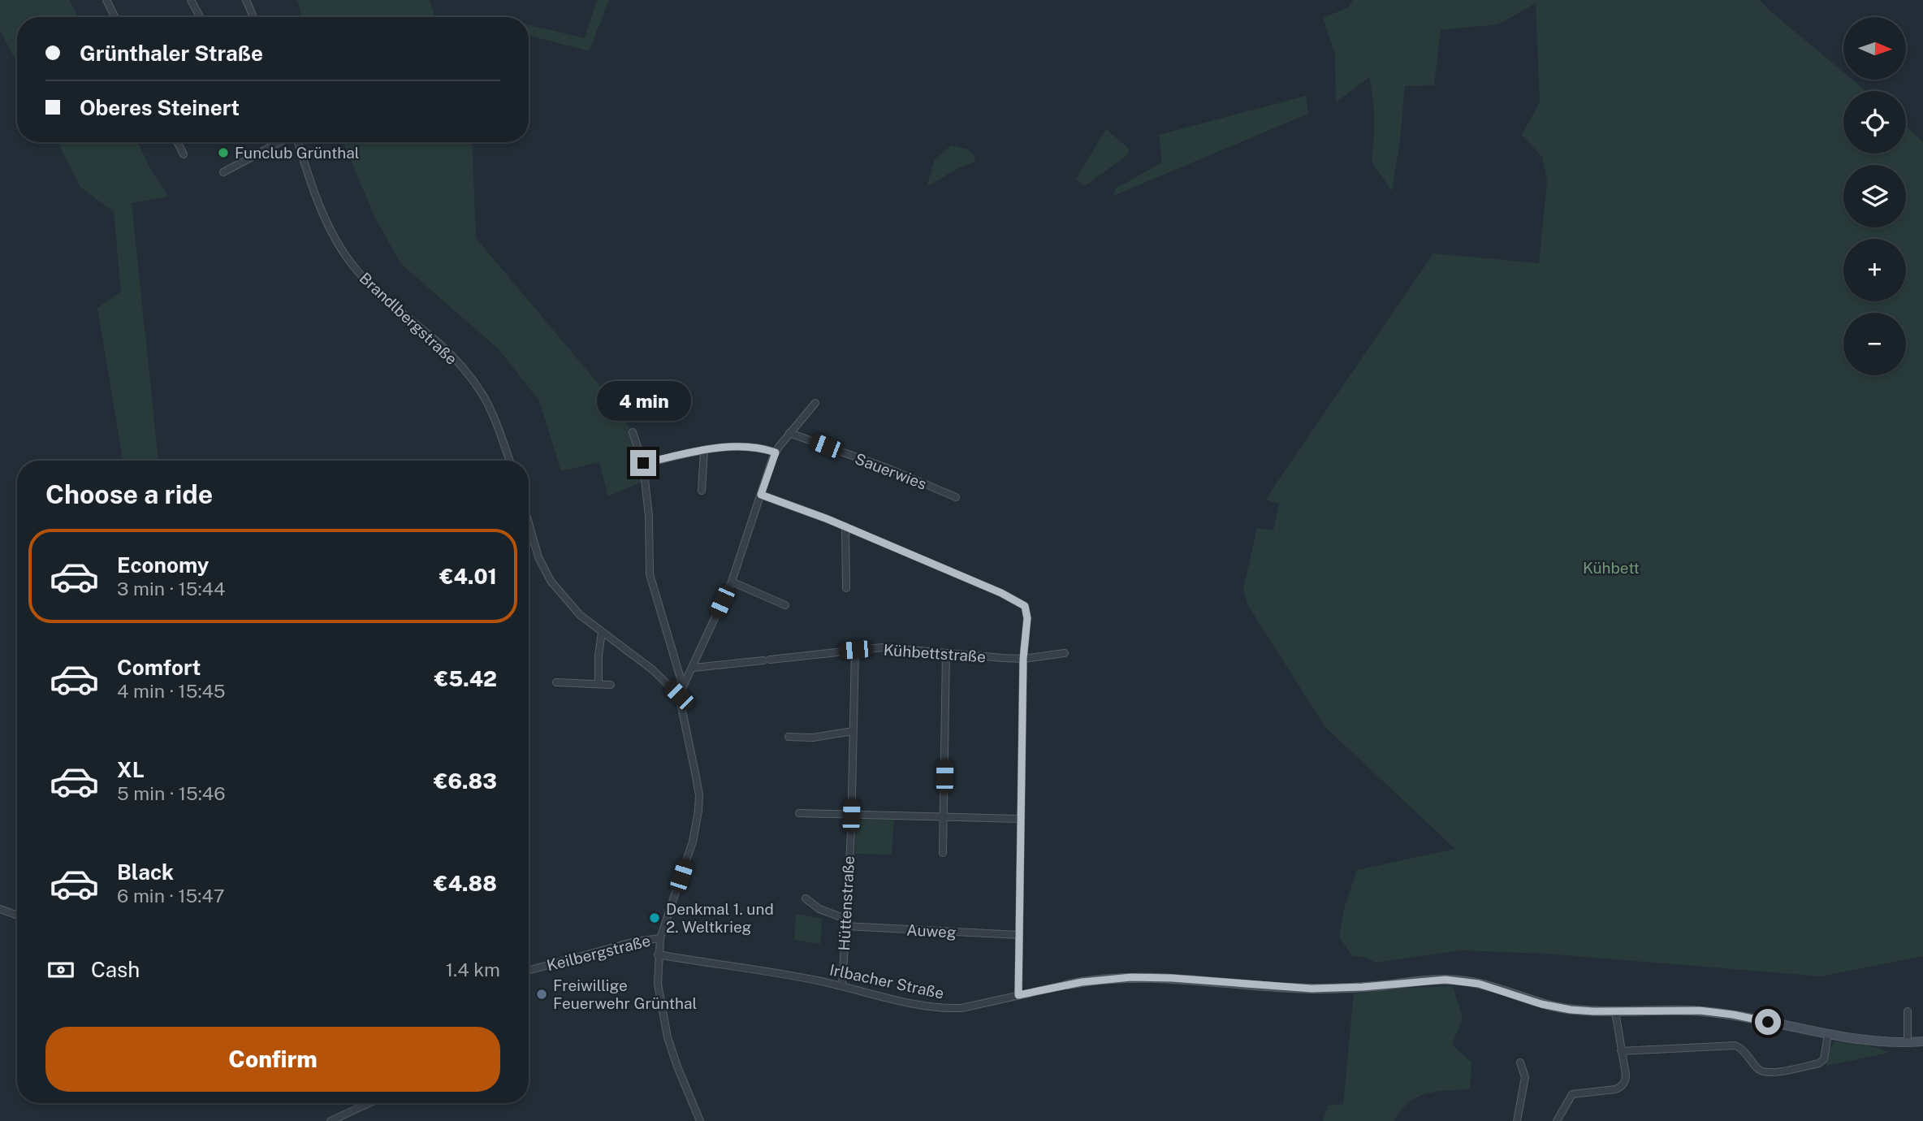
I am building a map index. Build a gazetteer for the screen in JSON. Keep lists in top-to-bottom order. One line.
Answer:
{"streets":{"street":["Brandlbergstraße","Sauerwies","Kühbettstraße","Hüttenstraße","Auweg","Keilbergstraße","Irlbacher Straße"]},"crossings":[["Kühbettstraße","Hüttenstraße"],["Hüttenstraße","Auweg"],["Hüttenstraße","Irlbacher Straße"],["Keilbergstraße","Irlbacher Straße"]],"parks":["Kühbett"],"places":["Funclub Grünthal","Denkmal 1. und 2. Weltkrieg","Freiwillige Feuerwehr Grünthal"],"north":"right","page":{"map_buttons":["+","−"],"banner":["Grünthaler Straße","Oberes Steinert"],"bubble":"4 min","heading":"Choose a ride","list":[{"name":"Economy","note":"3 min · 15:44","value":"€4.01"},{"name":"Comfort","note":"4 min · 15:45","value":"€5.42"},{"name":"XL","note":"5 min · 15:46","value":"€6.83"},{"name":"Black","note":"6 min · 15:47","value":"€4.88"}],"pay":["Cash","1.4 km"],"buttons":"Confirm"}}
